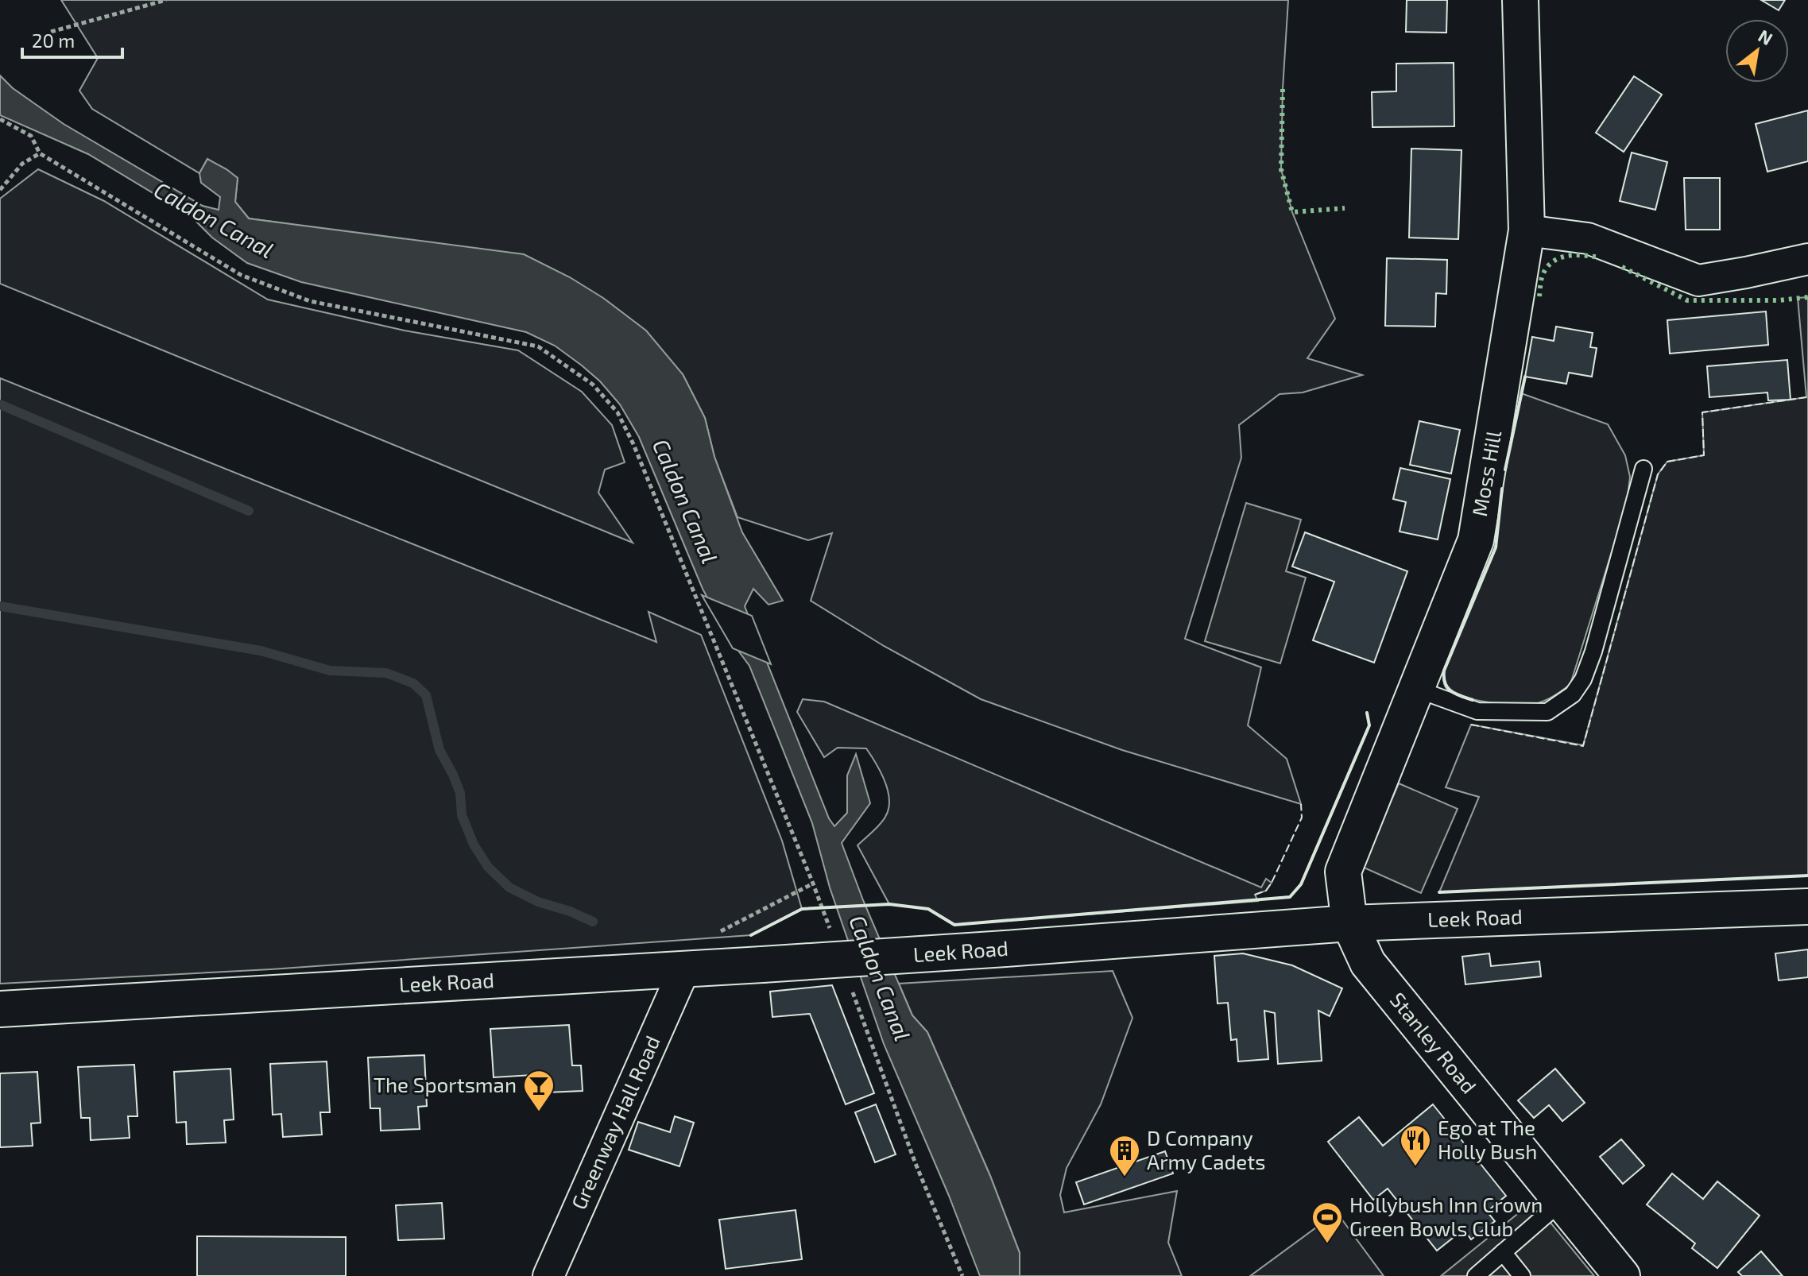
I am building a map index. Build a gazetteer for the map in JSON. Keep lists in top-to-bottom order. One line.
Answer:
{"streets":{"main road":["Moss Hill","Leek Road","Stanley Road"],"street":["Greenway Hall Road"]},"crossings":[["Moss Hill","Leek Road"],["Moss Hill","Stanley Road"],["Leek Road","Stanley Road"],["Leek Road","Greenway Hall Road"]],"water":["Caldon Canal"],"places":{"bar":["The Sportsman"],"restaurant":["Ego at The Holly Bush"],"building":["D Company Army Cadets"],"sports":["Hollybush Inn Crown Green Bowls Club"]},"scale_bar":"20 m","north":"top right"}
